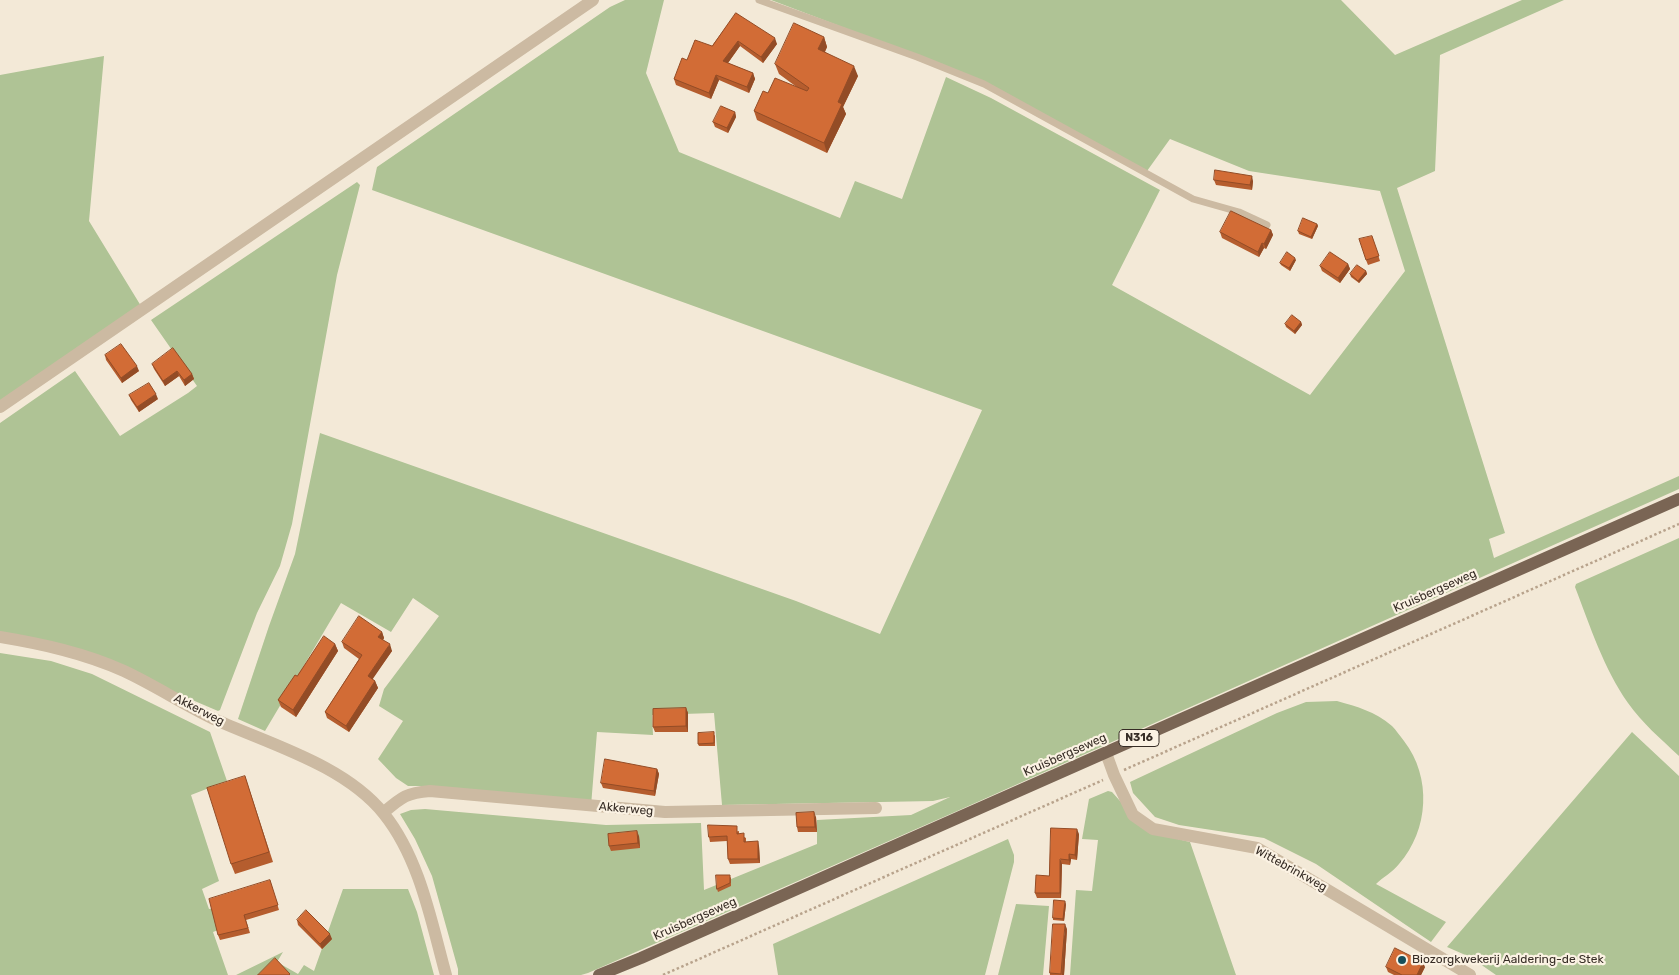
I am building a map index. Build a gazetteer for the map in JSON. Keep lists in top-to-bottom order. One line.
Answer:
{"streets":{"main road":["Kruisbergseweg","N316"],"street":["Akkerweg","Wittebrinkweg"]},"crossings":[["Kruisbergseweg","Wittebrinkweg"]],"places":["Biozorgkwekerij Aaldering-de Stek"]}
